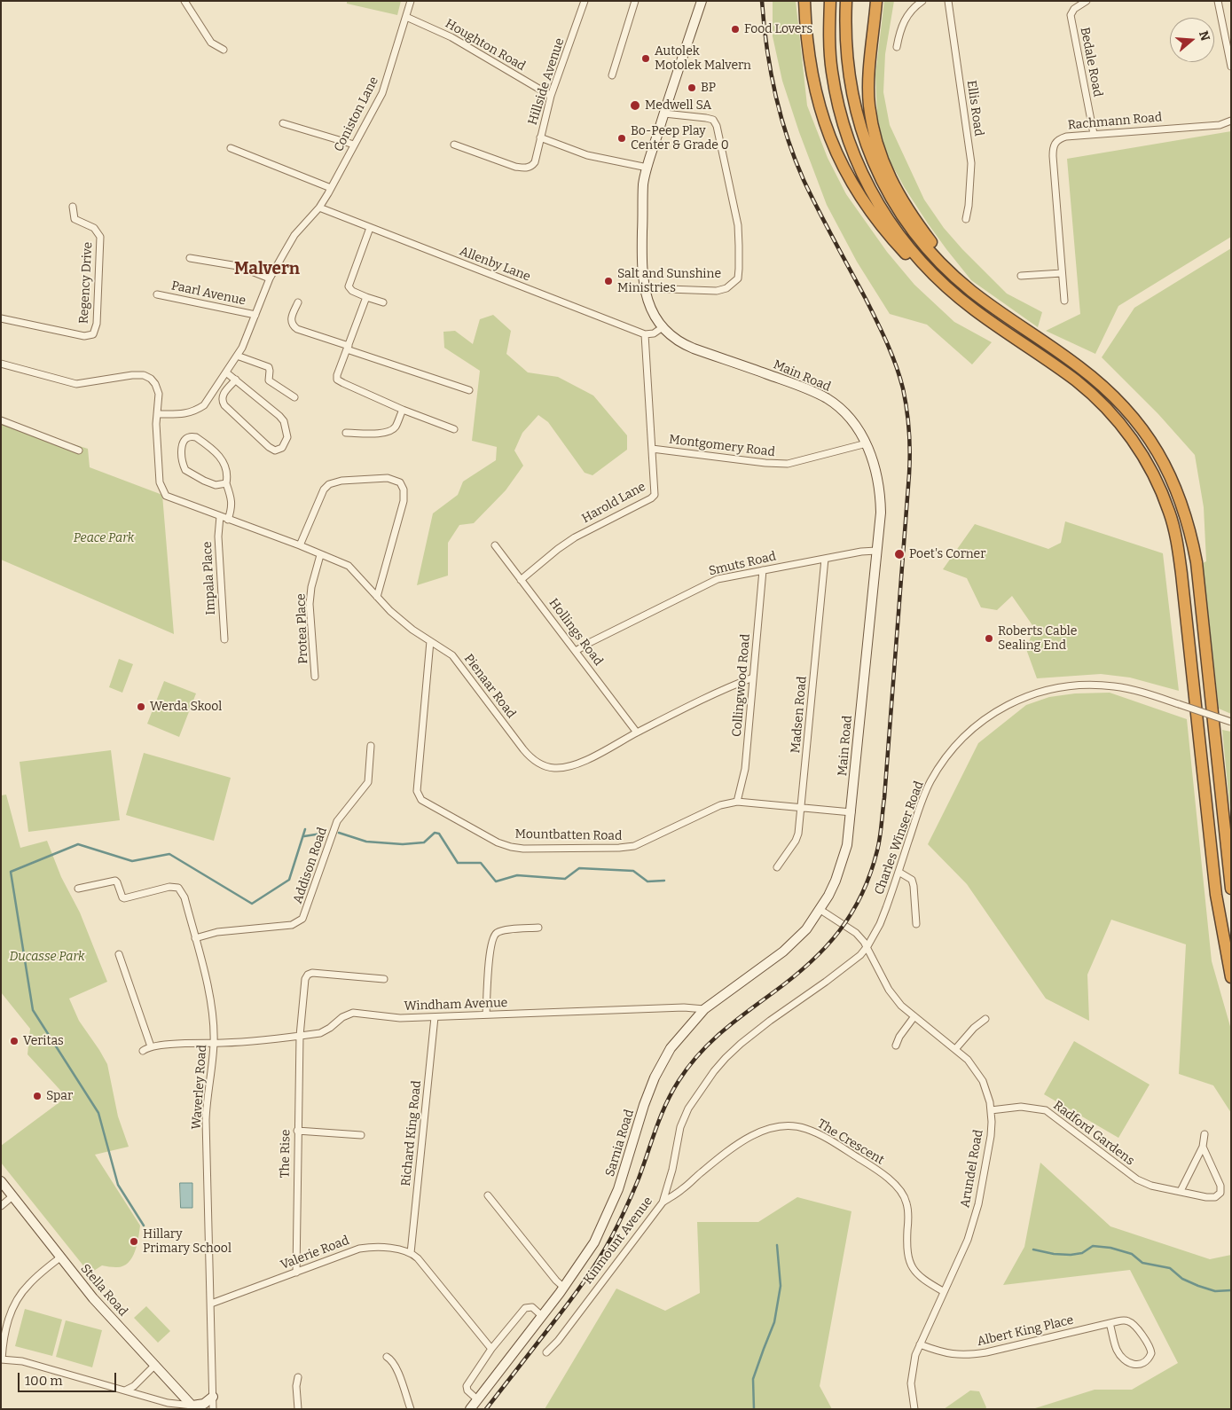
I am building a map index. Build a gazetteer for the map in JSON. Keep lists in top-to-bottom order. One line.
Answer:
{"streets":{"main road":["Main Road","Sarnia Road","Stella Road"],"street":["Houghton Road","Bedale Road","Hillside Avenue","Ellis Road","Coniston Lane","Rachmann Road","Allenby Lane","Regency Drive","Paarl Avenue","Montgomery Road","Harold Lane","Smuts Road","Impala Place","Protea Place","Hollings Road","Collingwood Road","Pienaar Road","Madsen Road","Mountbatten Road","Charles Winser Road","Addison Road","Windham Avenue","Waverley Road","Richard King Road","Radford Gardens","The Crescent","The Rise","Arundel Road","Kinmount Avenue","Valerie Road","Albert King Place"]},"crossings":[["Houghton Road","Hillside Avenue"],["Houghton Road","Coniston Lane"],["Bedale Road","Rachmann Road"],["Coniston Lane","Allenby Lane"],["Coniston Lane","Paarl Avenue"],["Coniston Lane","Pienaar Road"],["Allenby Lane","Harold Lane"],["Main Road","Montgomery Road"],["Main Road","Smuts Road"],["Main Road","Mountbatten Road"],["Main Road","Sarnia Road"],["Main Road","Arundel Road"],["Montgomery Road","Harold Lane"],["Harold Lane","Hollings Road"],["Smuts Road","Hollings Road"],["Smuts Road","Collingwood Road"],["Smuts Road","Madsen Road"],["Impala Place","Pienaar Road"],["Protea Place","Pienaar Road"],["Hollings Road","Pienaar Road"],["Collingwood Road","Pienaar Road"],["Collingwood Road","Mountbatten Road"],["Pienaar Road","Mountbatten Road"],["Madsen Road","Mountbatten Road"],["Charles Winser Road","Arundel Road"],["Charles Winser Road","Kinmount Avenue"],["Addison Road","Waverley Road"],["Windham Avenue","Waverley Road"],["Windham Avenue","Richard King Road"],["Windham Avenue","Sarnia Road"],["Windham Avenue","The Rise"],["Waverley Road","Valerie Road"],["Richard King Road","Valerie Road"],["Radford Gardens","Arundel Road"],["The Crescent","Arundel Road"],["The Crescent","Kinmount Avenue"],["Sarnia Road","Arundel Road"],["The Rise","Valerie Road"],["Arundel Road","Kinmount Avenue"],["Arundel Road","Albert King Place"]],"districts":["Malvern"],"parks":["Peace Park","Ducasse Park"],"places":["Food Lovers","Autolek Motolek Malvern","BP","Medwell SA","Bo-Peep Play Center & Grade 0","Salt and Sunshine Ministries","Poet's Corner","Roberts Cable Sealing End","Werda Skool","Veritas","Spar","Hillary Primary School"],"scale_bar":"100 m","north":"right"}
